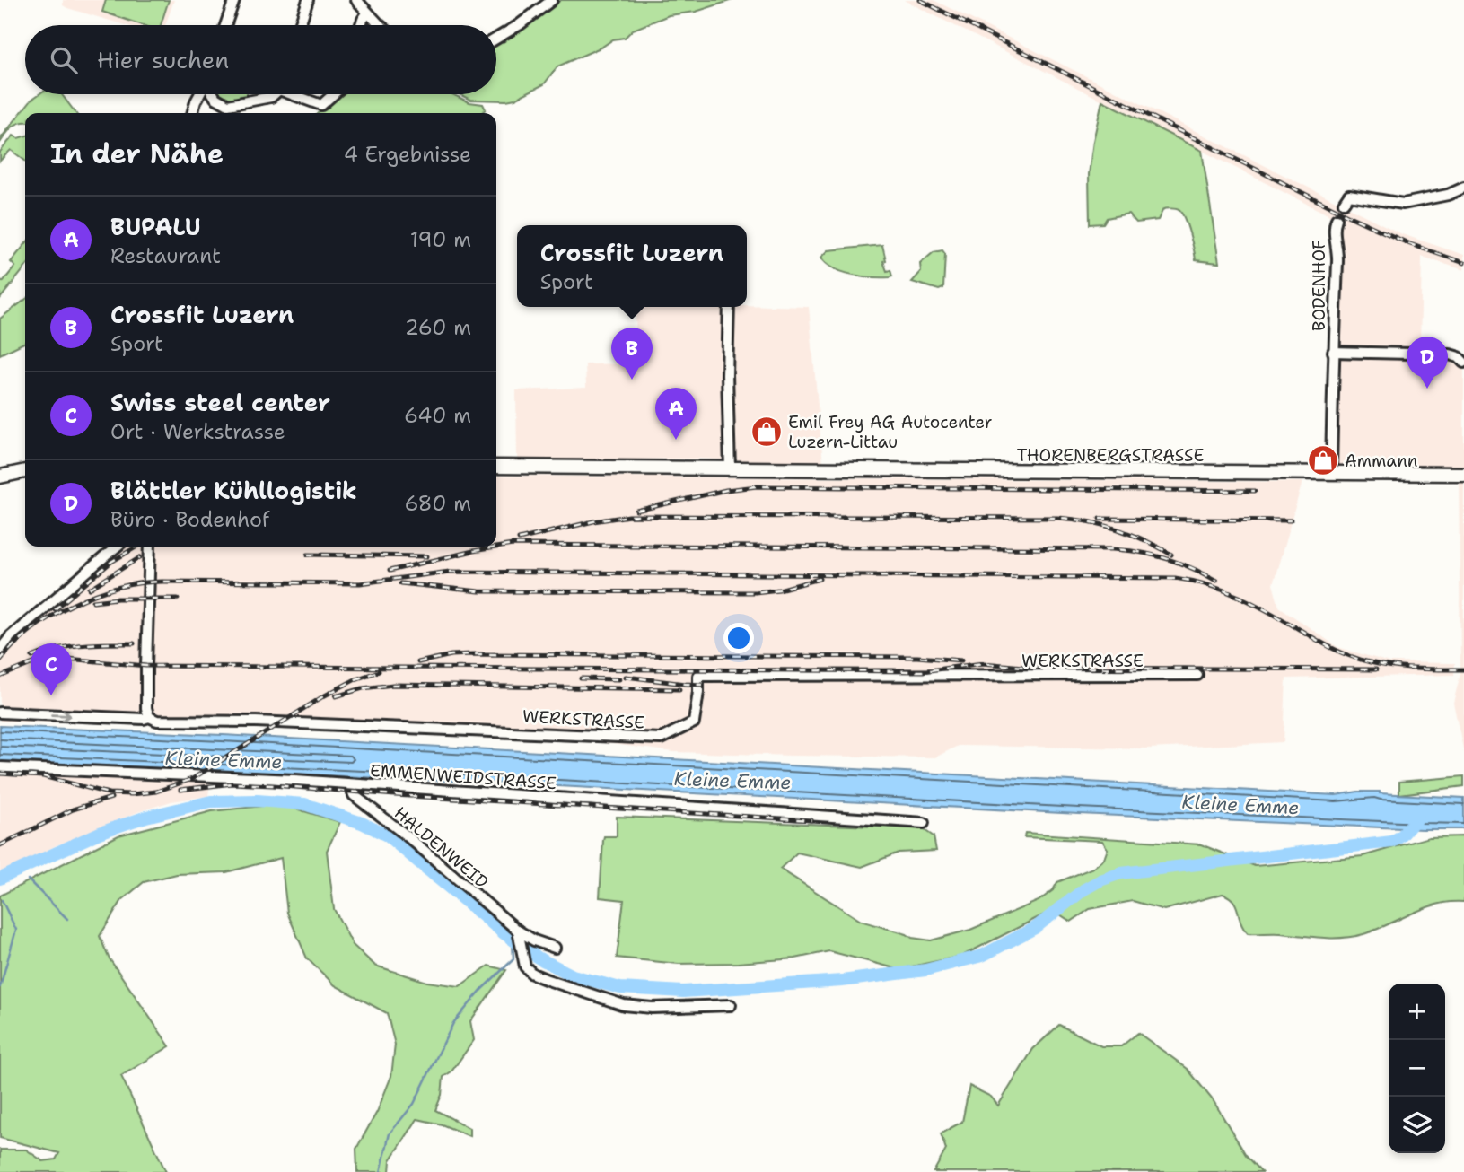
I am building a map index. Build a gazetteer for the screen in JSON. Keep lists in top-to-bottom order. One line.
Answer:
{"streets":{"main road":["THORENBERGSTRASSE"],"street":["BODENHOF","WERKSTRASSE","EMMENWEIDSTRASSE","HALDENWEID"]},"crossings":[["BODENHOF","THORENBERGSTRASSE"],["EMMENWEIDSTRASSE","HALDENWEID"]],"water":["Kleine Emme"],"places":{"shop":["Emil Frey AG Autocenter Luzern-Littau","Ammann"]},"page":{"search":"Hier suchen","heading":["In der Nähe","4 Ergebnisse"],"list":[{"mark":"A","name":"BUPALU","note":"Restaurant","value":"190 m"},{"mark":"B","name":"Crossfit Luzern","note":"Sport","value":"260 m"},{"mark":"C","name":"Swiss steel center","note":"Ort · Werkstrasse","value":"640 m"},{"mark":"D","name":"Blättler Kühllogistik","note":"Büro · Bodenhof","value":"680 m"}],"popup":["Crossfit Luzern","Sport"],"pins":["B","D","A","C"],"map_buttons":["+","−"]}}
